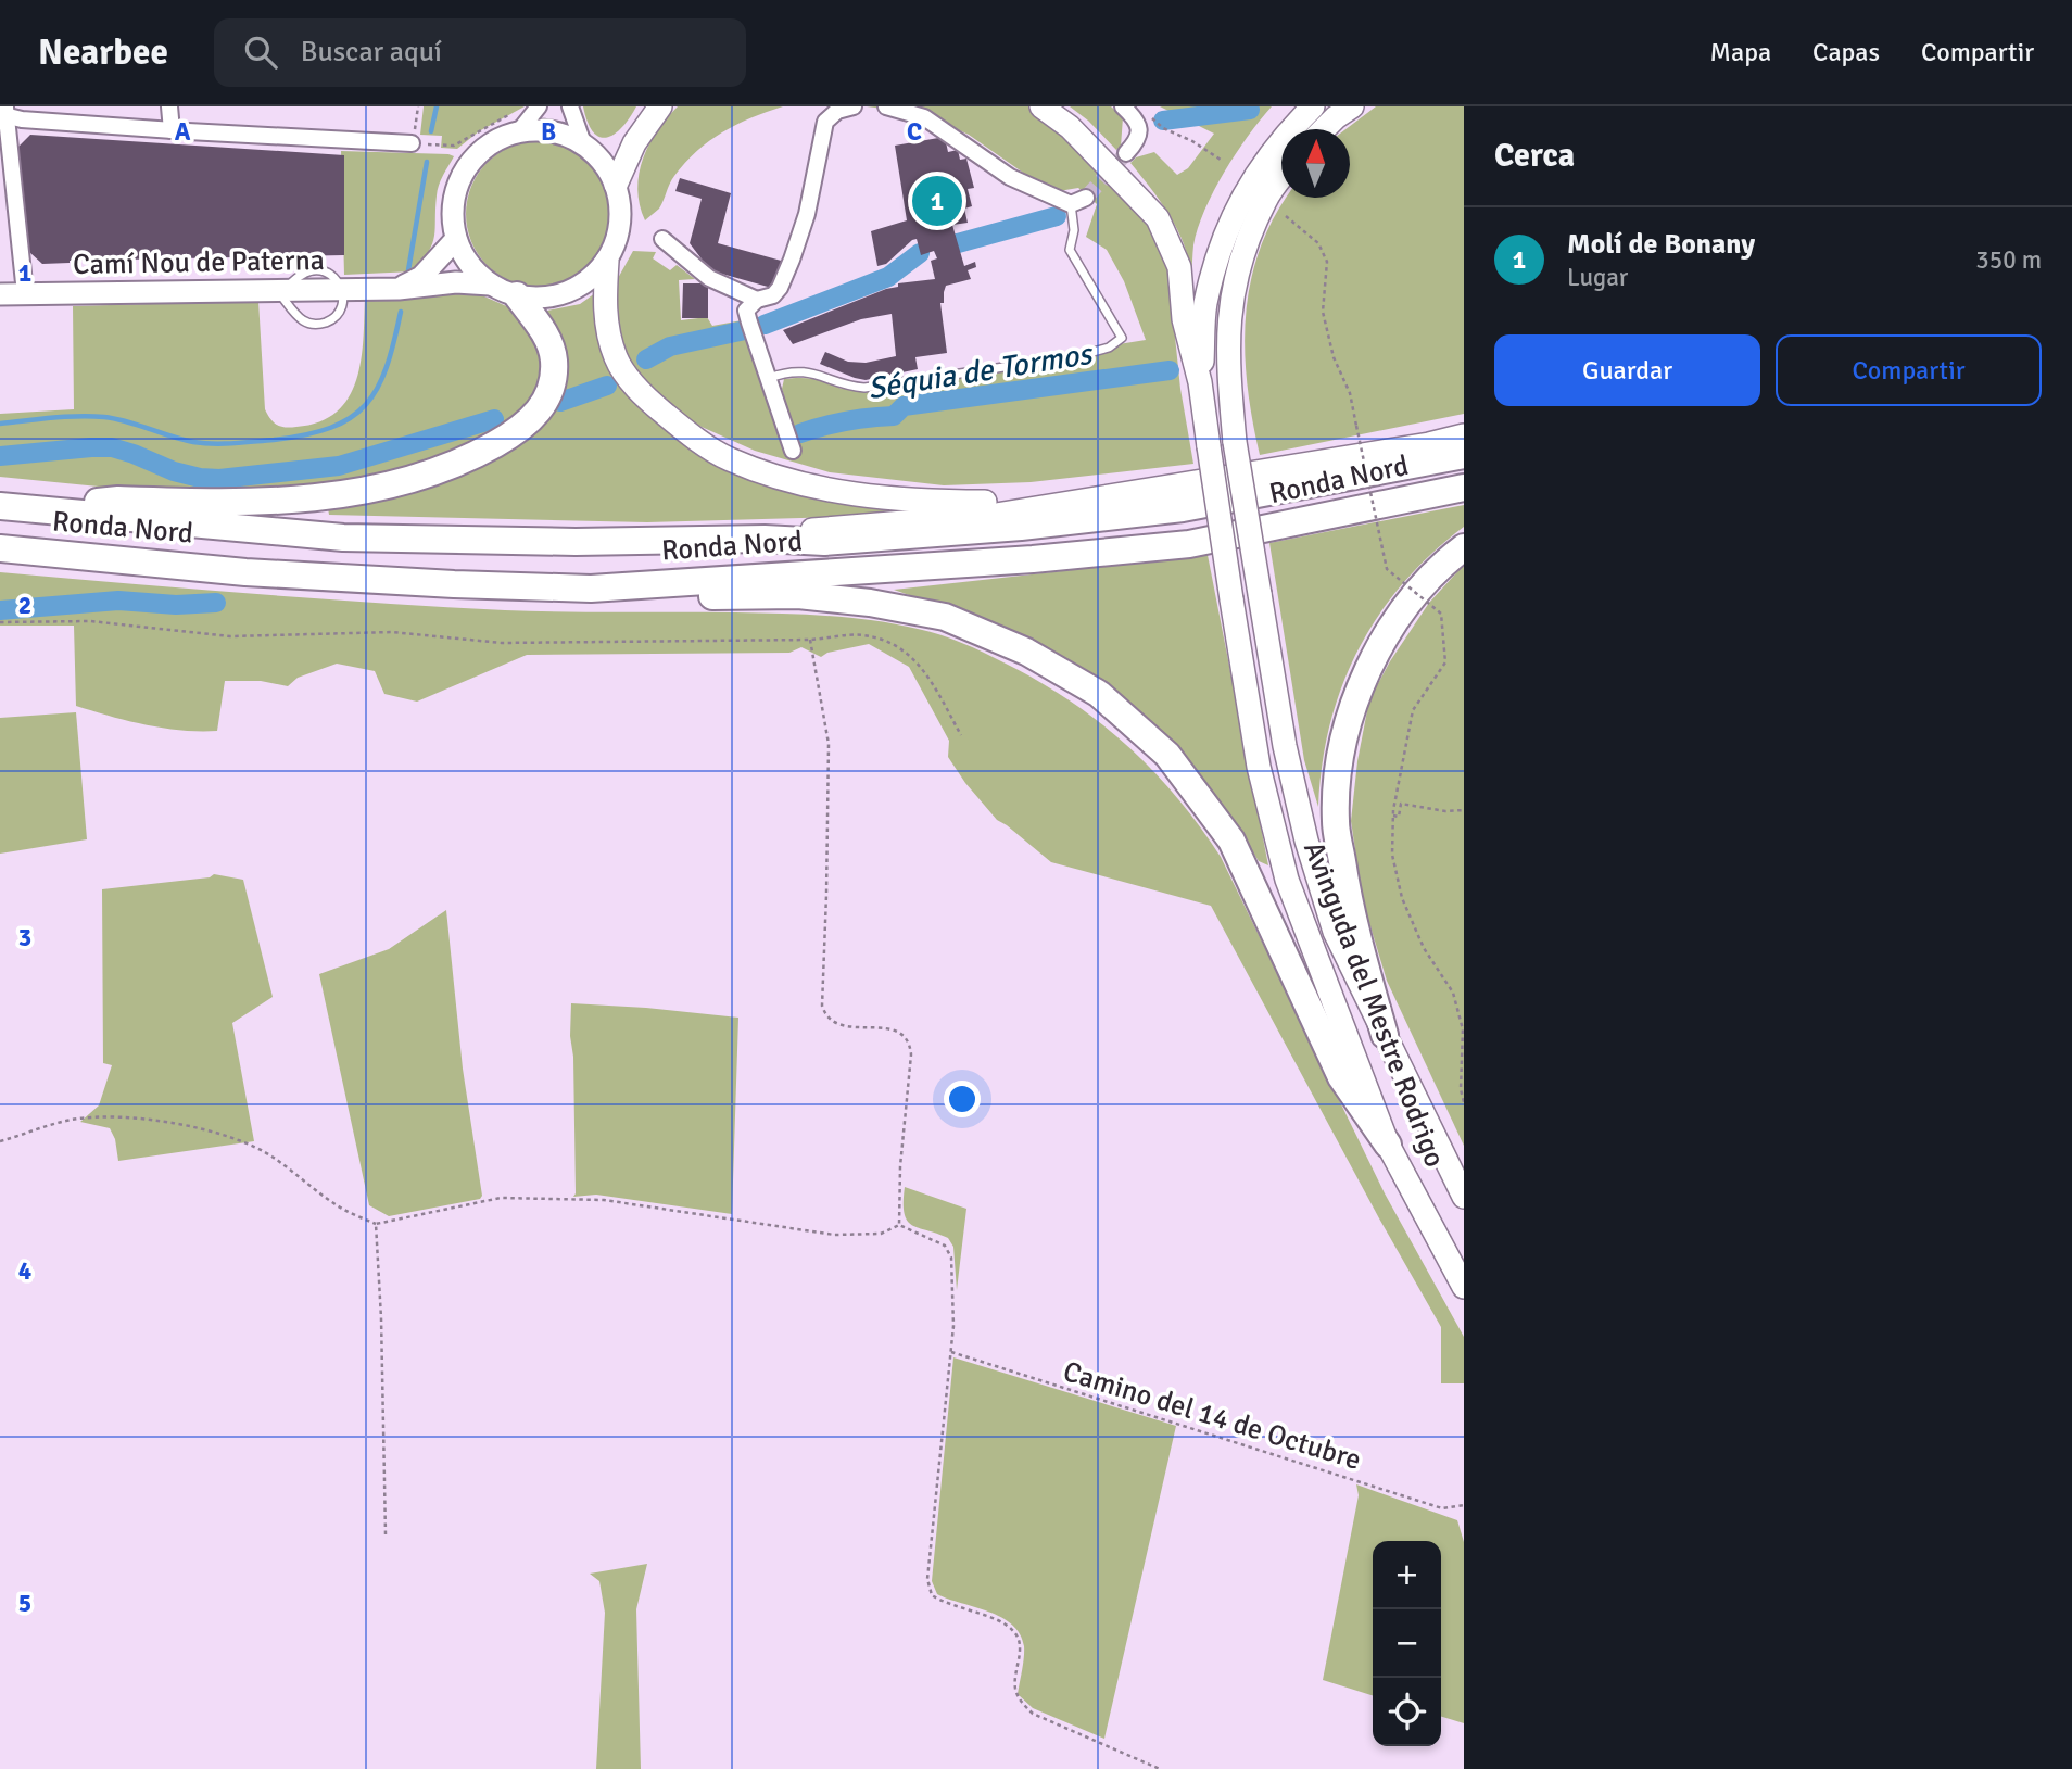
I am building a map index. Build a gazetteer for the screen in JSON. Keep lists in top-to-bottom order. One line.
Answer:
{"streets":{"highway":["Ronda Nord"],"main road":["Avinguda del Mestre Rodrigo"],"street":["Camí Nou de Paterna"],"path":["Camino del 14 de Octubre"]},"water":["Séquia de Tormos"],"north":"top","page":{"header":"Nearbee","search":"Buscar aquí","nav":["Mapa","Capas","Compartir"],"heading":"Cerca","pins":"1","list":[{"mark":"1","name":"Molí de Bonany","note":"Lugar","value":"350 m"}],"buttons":["Guardar","Compartir"],"map_buttons":["+","−"]},"grid":{"columns":["A","B","C"],"rows":["1","2","3","4","5"]}}
